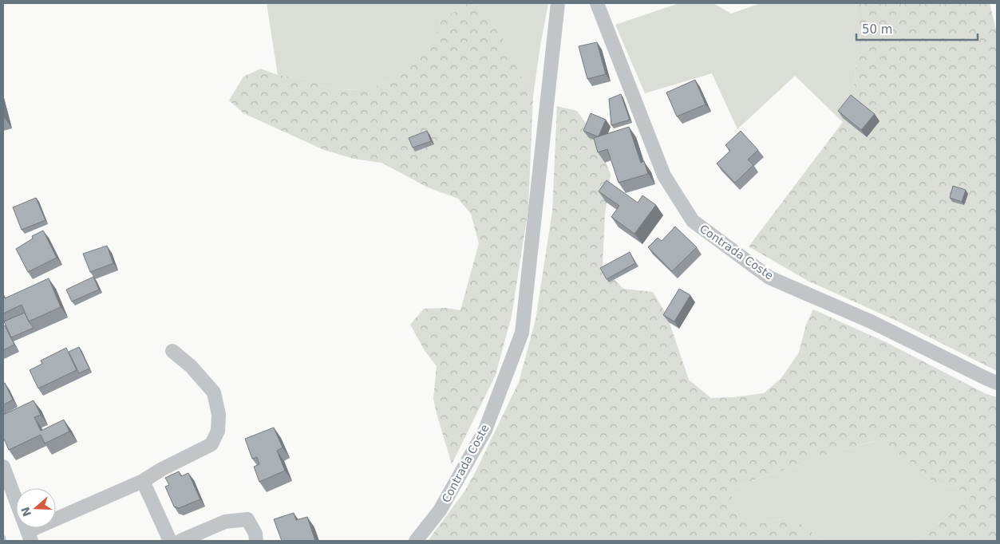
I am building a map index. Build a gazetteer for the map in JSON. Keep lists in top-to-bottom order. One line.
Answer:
{"streets":{"street":["Contrada Coste"]},"scale_bar":"50 m","north":"left"}
